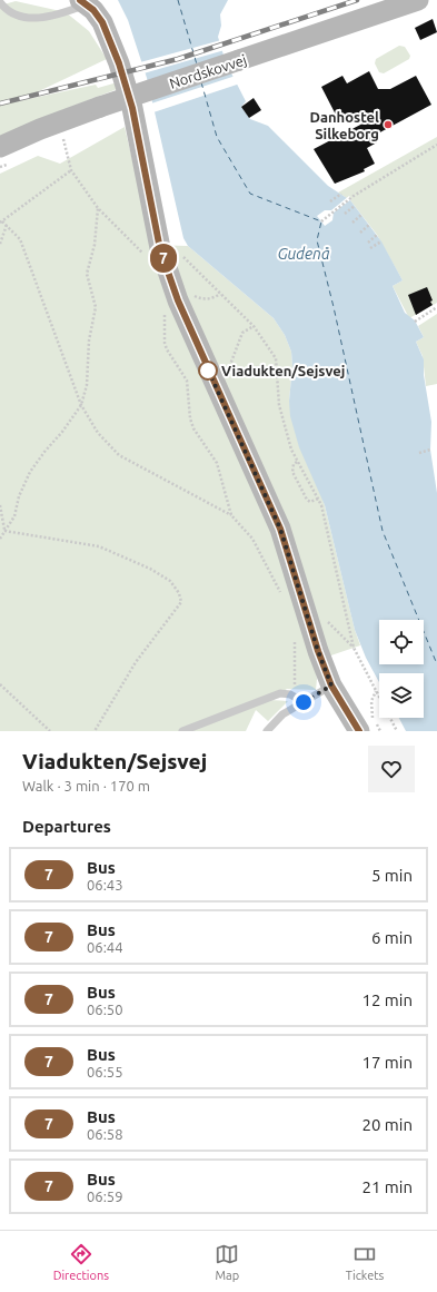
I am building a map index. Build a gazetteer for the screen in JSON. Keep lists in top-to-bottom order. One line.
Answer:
{"streets":{"street":["Nordskovvej"]},"water":["Gudenå"],"places":["Danhostel Silkeborg","Viadukten/Sejsvej"],"lines":["bus line 7"],"page":{"on_map":"7","heading":[["Viadukten/Sejsvej","Walk · 3 min · 170 m"],"Departures"],"list":[{"mark":"7","name":"Bus","note":"06:43","value":"5 min"},{"mark":"7","name":"Bus","note":"06:44","value":"6 min"},{"mark":"7","name":"Bus","note":"06:50","value":"12 min"},{"mark":"7","name":"Bus","note":"06:55","value":"17 min"},{"mark":"7","name":"Bus","note":"06:58","value":"20 min"},{"mark":"7","name":"Bus","note":"06:59","value":"21 min"}],"tabs":["Directions","Map","Tickets"]}}
